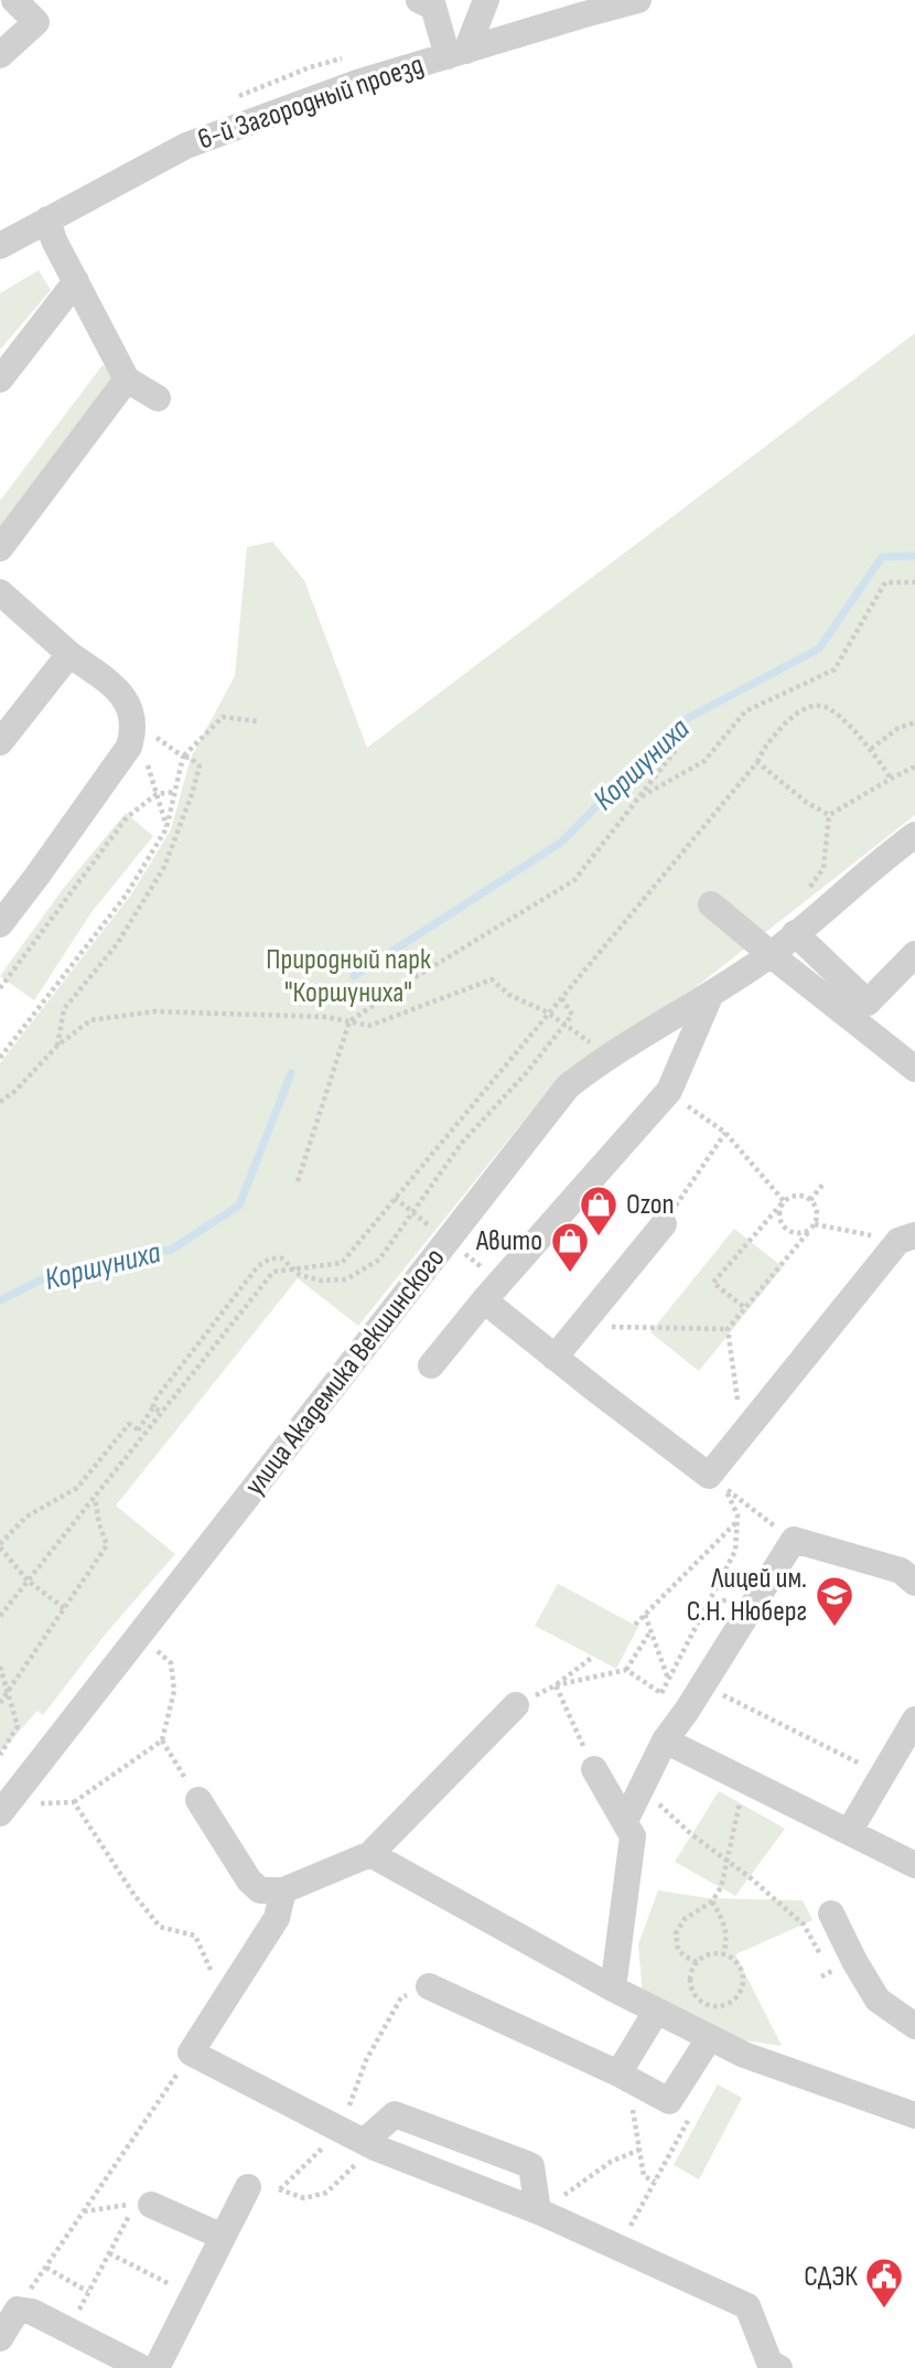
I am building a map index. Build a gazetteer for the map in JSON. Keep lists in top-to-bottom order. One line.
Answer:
{"streets":{"street":["6-й Загородный проезд","улица Академика Векшинского"]},"water":["Коршуниха"],"parks":["Природный парк \"Коршуниха\""],"places":{"shop":["Ozon","Авито"],"school or university":["Лицей им. С.Н. Нюберг"],"public building":["СДЭК"]}}
